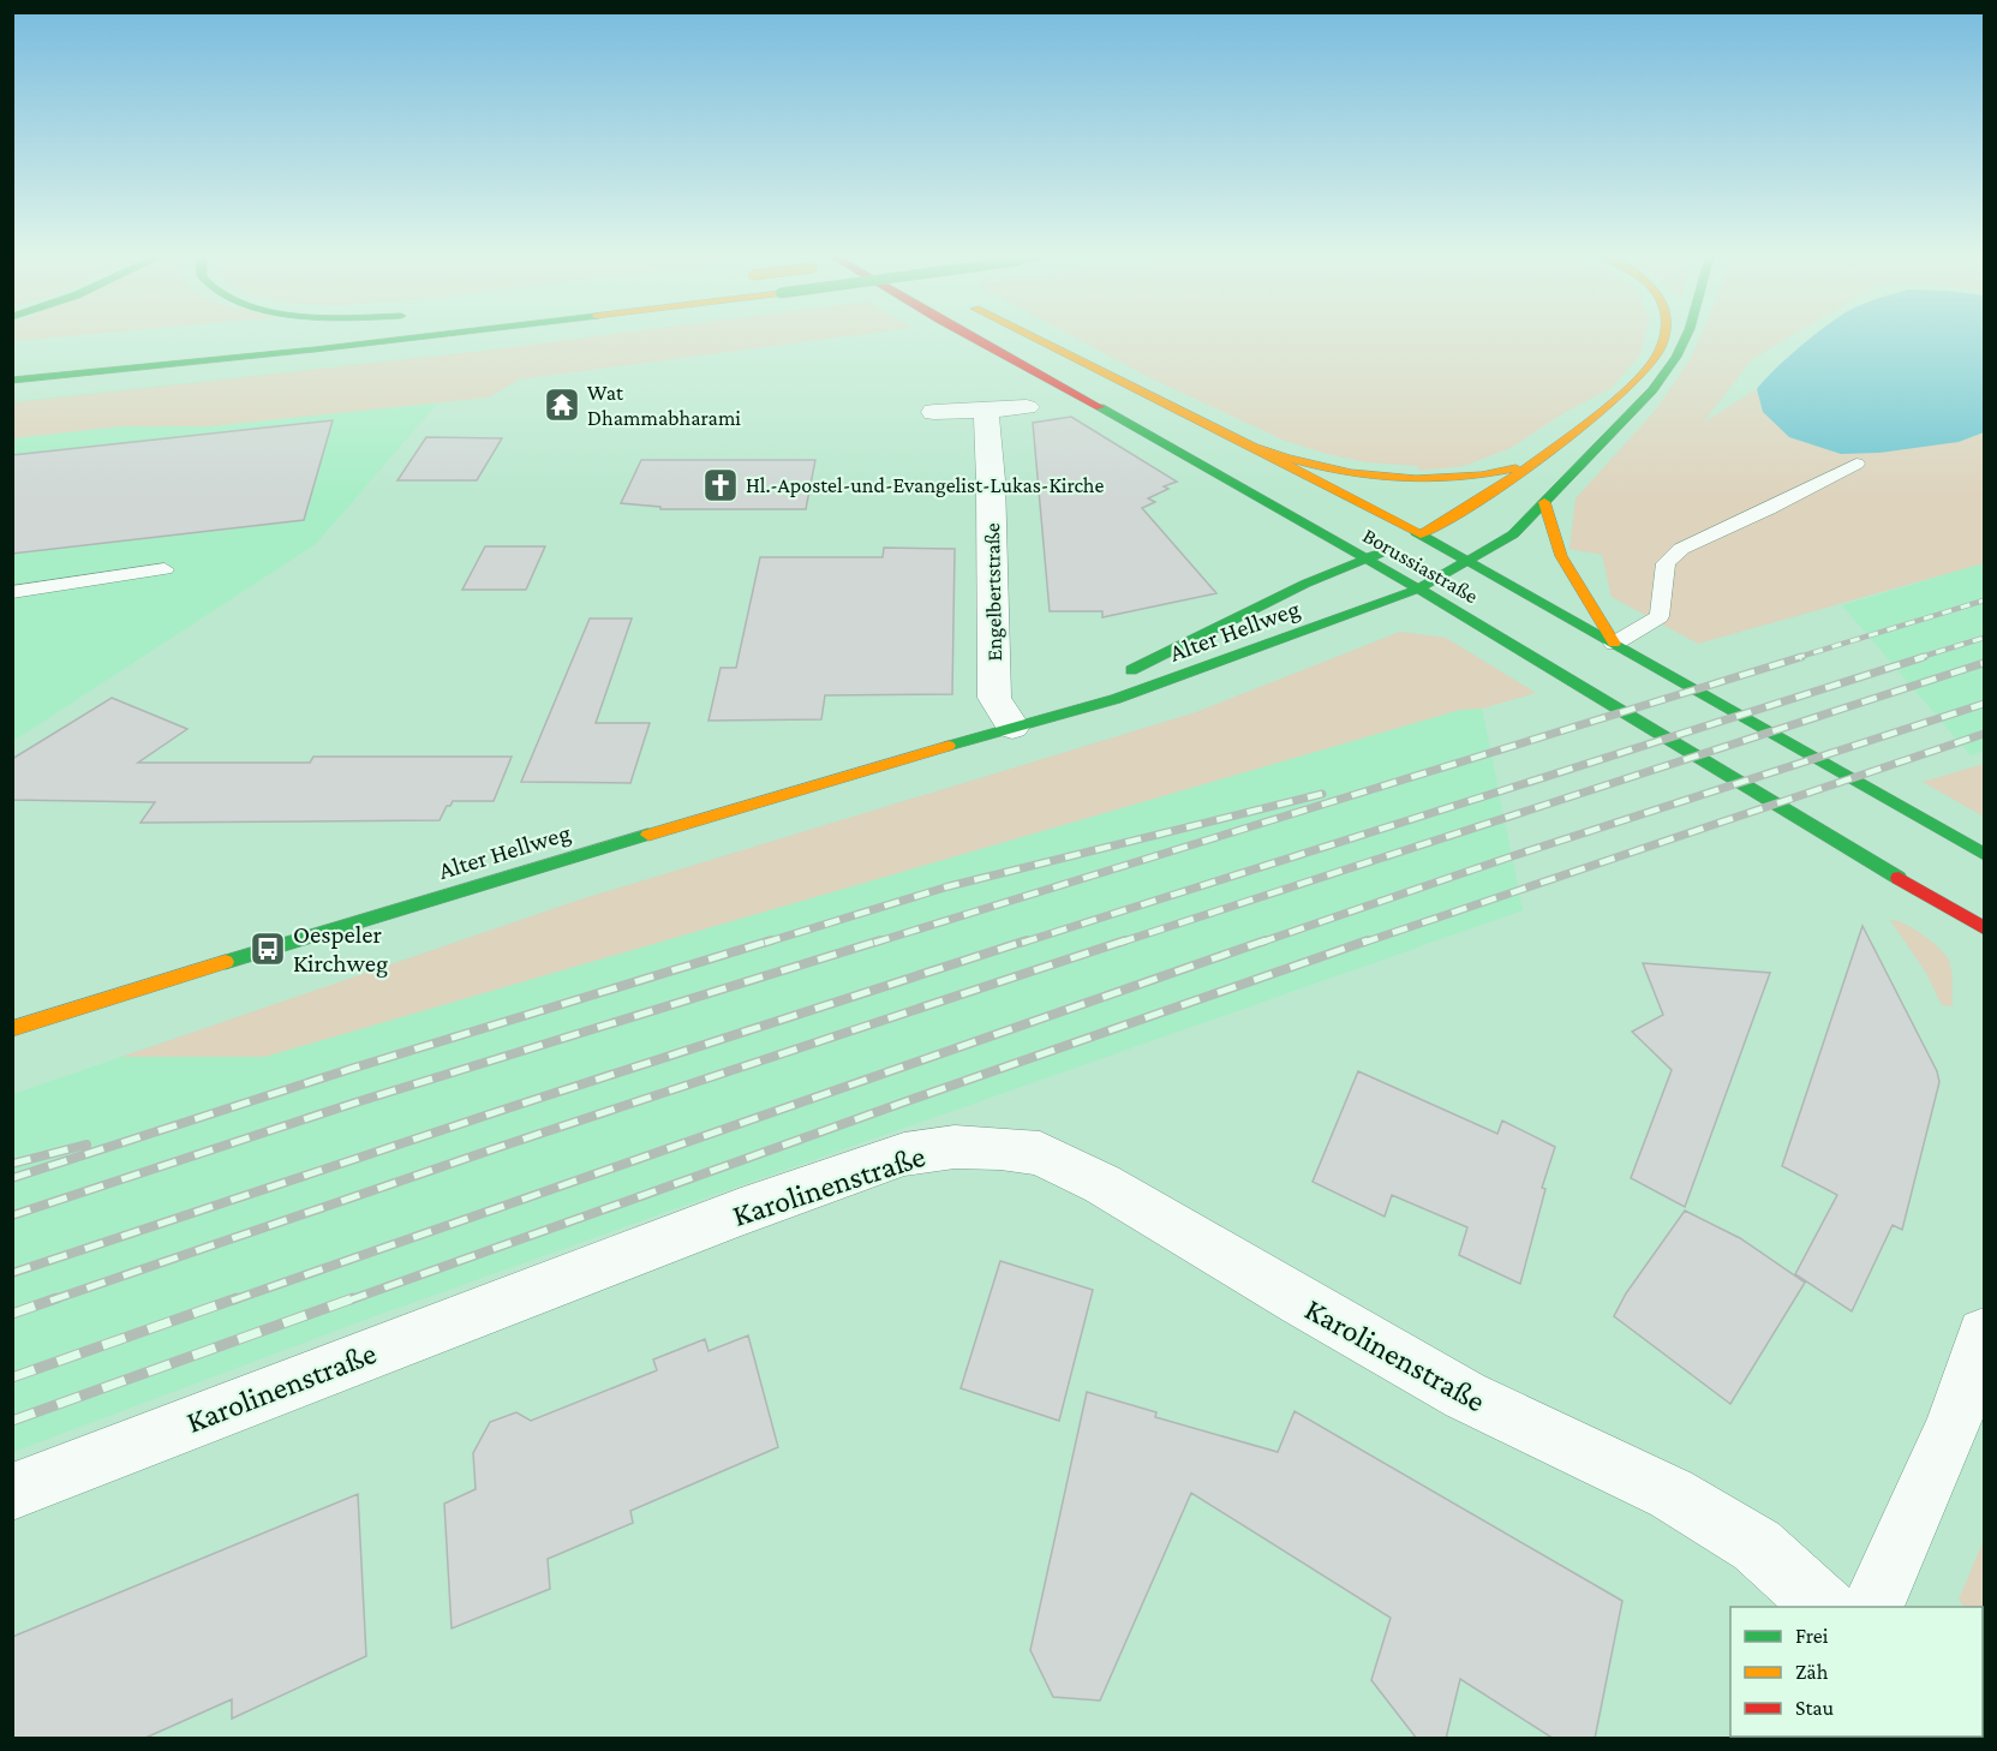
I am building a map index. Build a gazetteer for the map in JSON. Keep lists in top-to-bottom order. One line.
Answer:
{"streets":{"main road":["Borussiastraße","Alter Hellweg"],"street":["Engelbertstraße","Karolinenstraße"]},"crossings":[["Borussiastraße","Alter Hellweg"],["Engelbertstraße","Alter Hellweg"]],"places":{"temple":["Wat Dhammabharami"],"church":["Hl.-Apostel-und-Evangelist-Lukas-Kirche"],"bus stop":["Oespeler Kirchweg"]},"legend":["Frei","Zäh","Stau"]}
